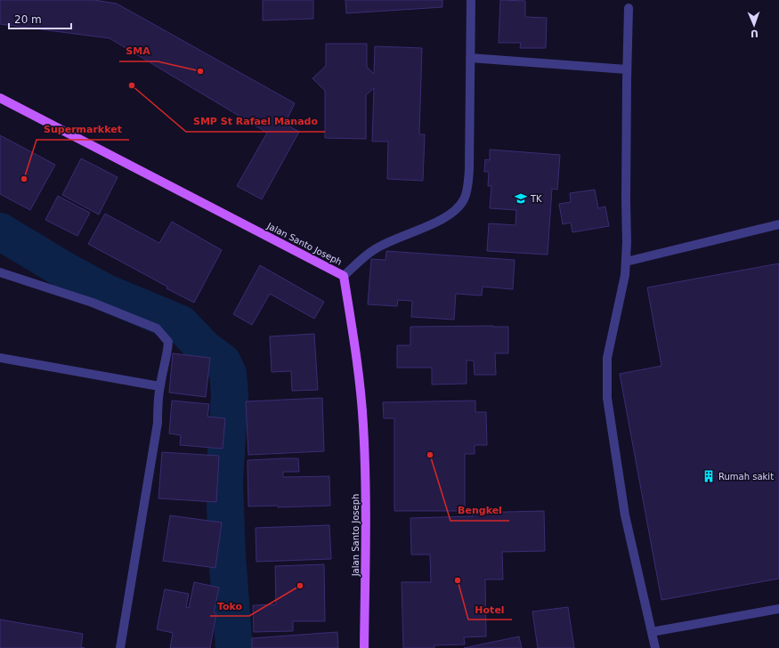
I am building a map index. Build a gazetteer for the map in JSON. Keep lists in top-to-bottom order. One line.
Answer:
{"streets":{"main road":["Jalan Santo Joseph"]},"places":{"other":["SMA","SMP St Rafael Manado","Supermarkket","Bengkel","Hotel","Toko"],"school or university":["TK"],"building":["Rumah sakit"]},"scale_bar":"20 m","north":"bottom"}
